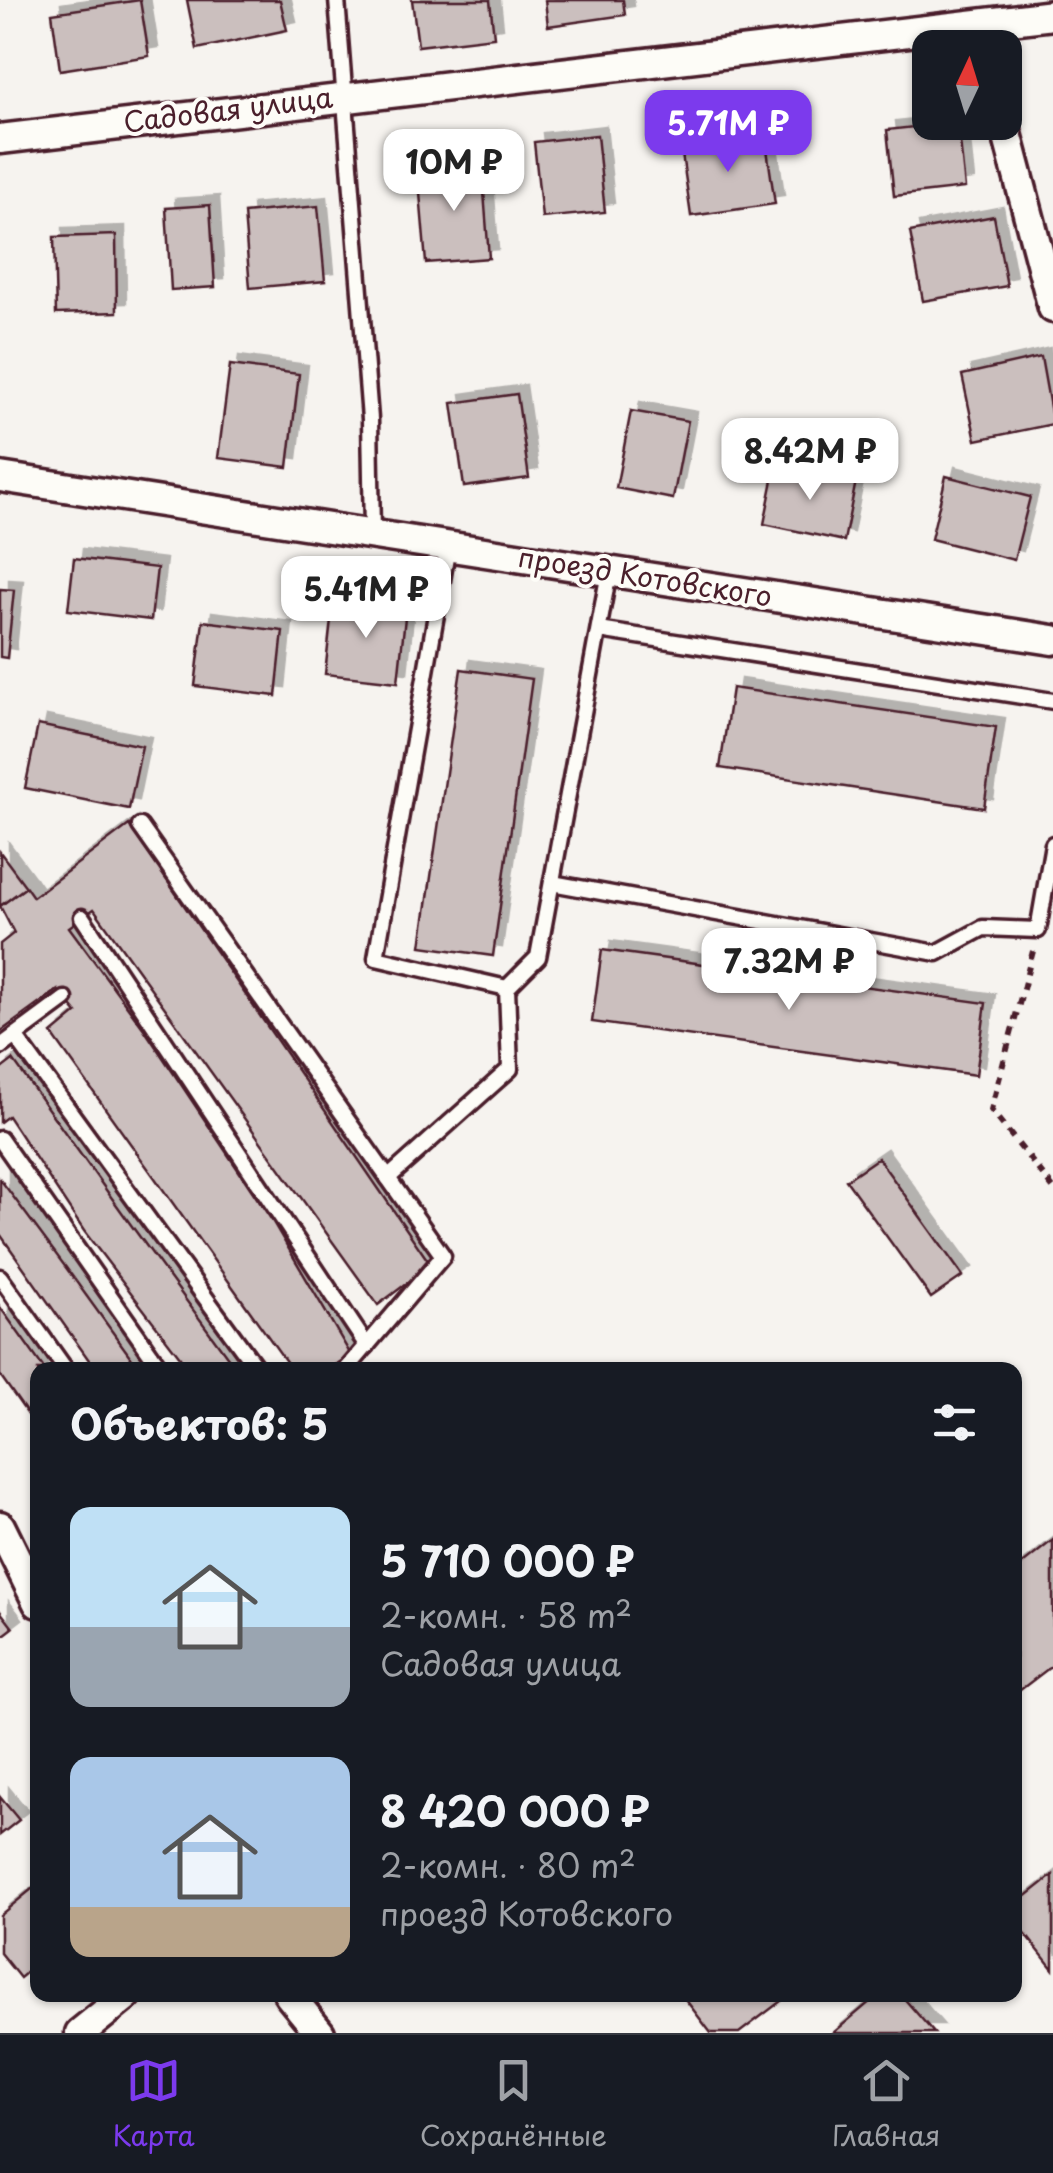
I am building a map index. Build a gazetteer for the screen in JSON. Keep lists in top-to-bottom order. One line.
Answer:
{"streets":{"street":["Садовая улица","проезд Котовского"]},"north":"top","page":{"price":["5.71M ₽","10M ₽","8.42M ₽","5.41M ₽","7.32M ₽"],"heading":"Объектов: 5","list":[{"name":"5 710 000 ₽","note":"2-комн. · 58 m² · Садовая улица"},{"name":"8 420 000 ₽","note":"2-комн. · 80 m² · проезд Котовского"}],"tabs":["Карта","Сохранённые","Главная"]}}
